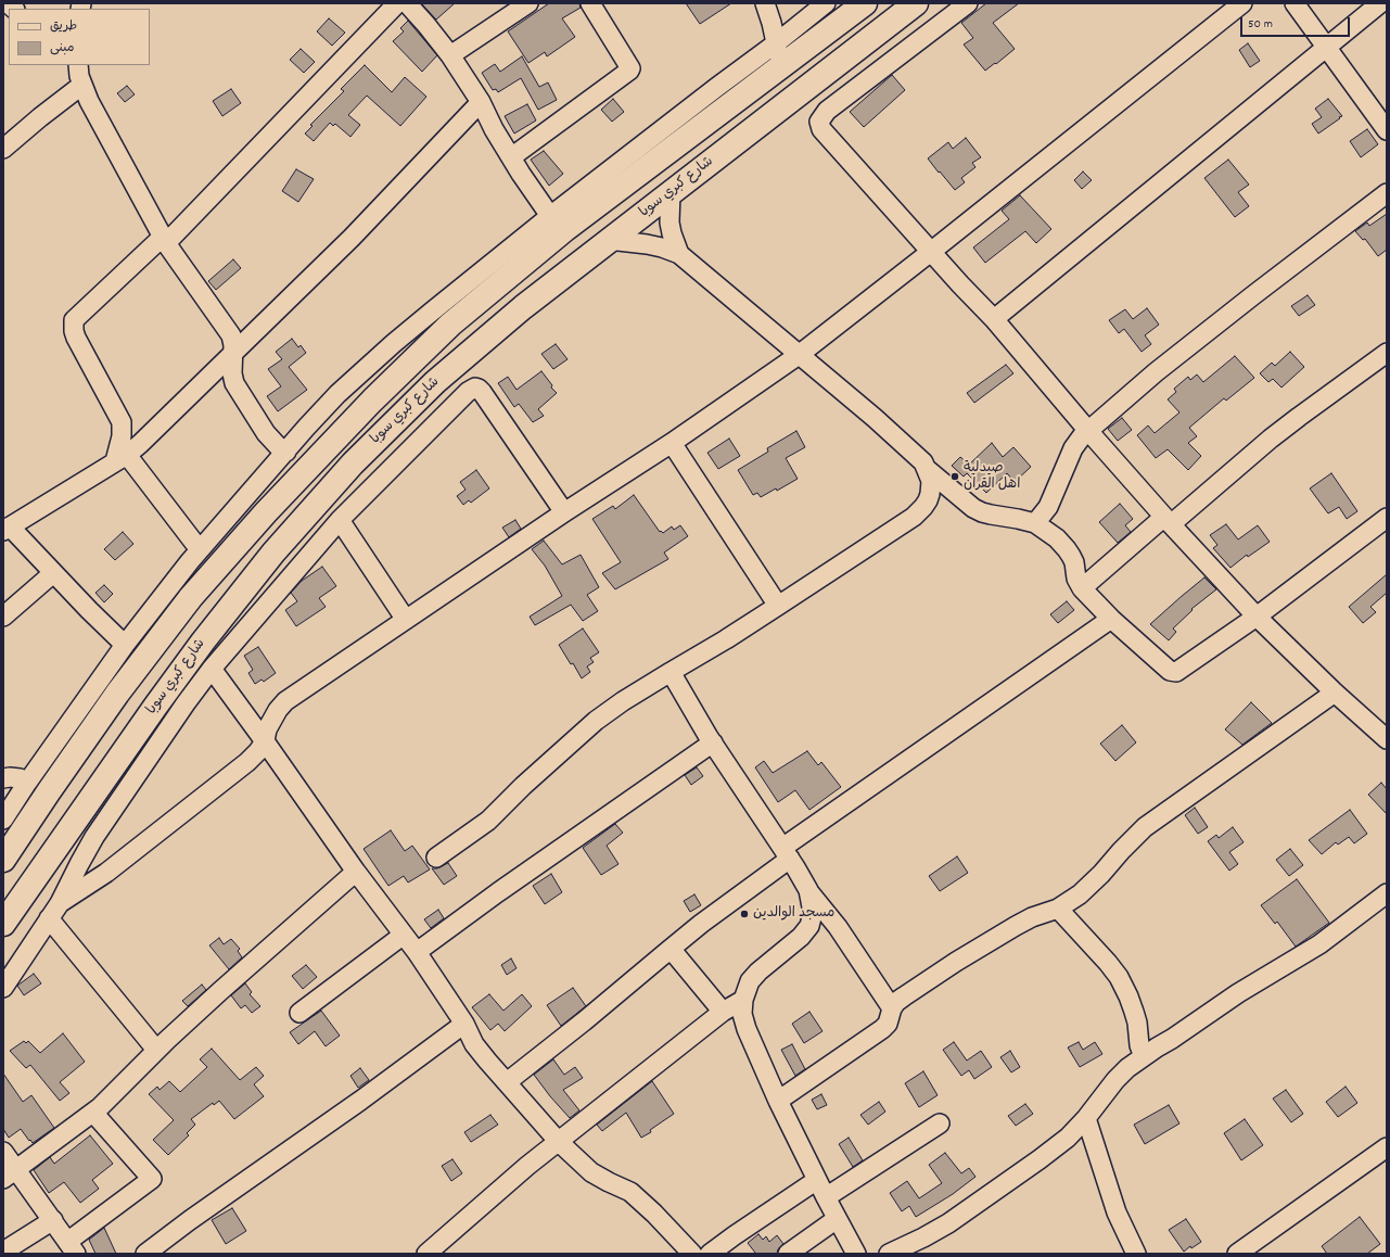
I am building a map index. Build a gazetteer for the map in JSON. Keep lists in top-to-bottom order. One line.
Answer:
{"streets":{"highway":["شارع كبري سوبا"]},"places":["صيدلية اهل القران","مسجد الوالدين"],"legend":["طريق","مبنى"],"scale_bar":"50 m"}
